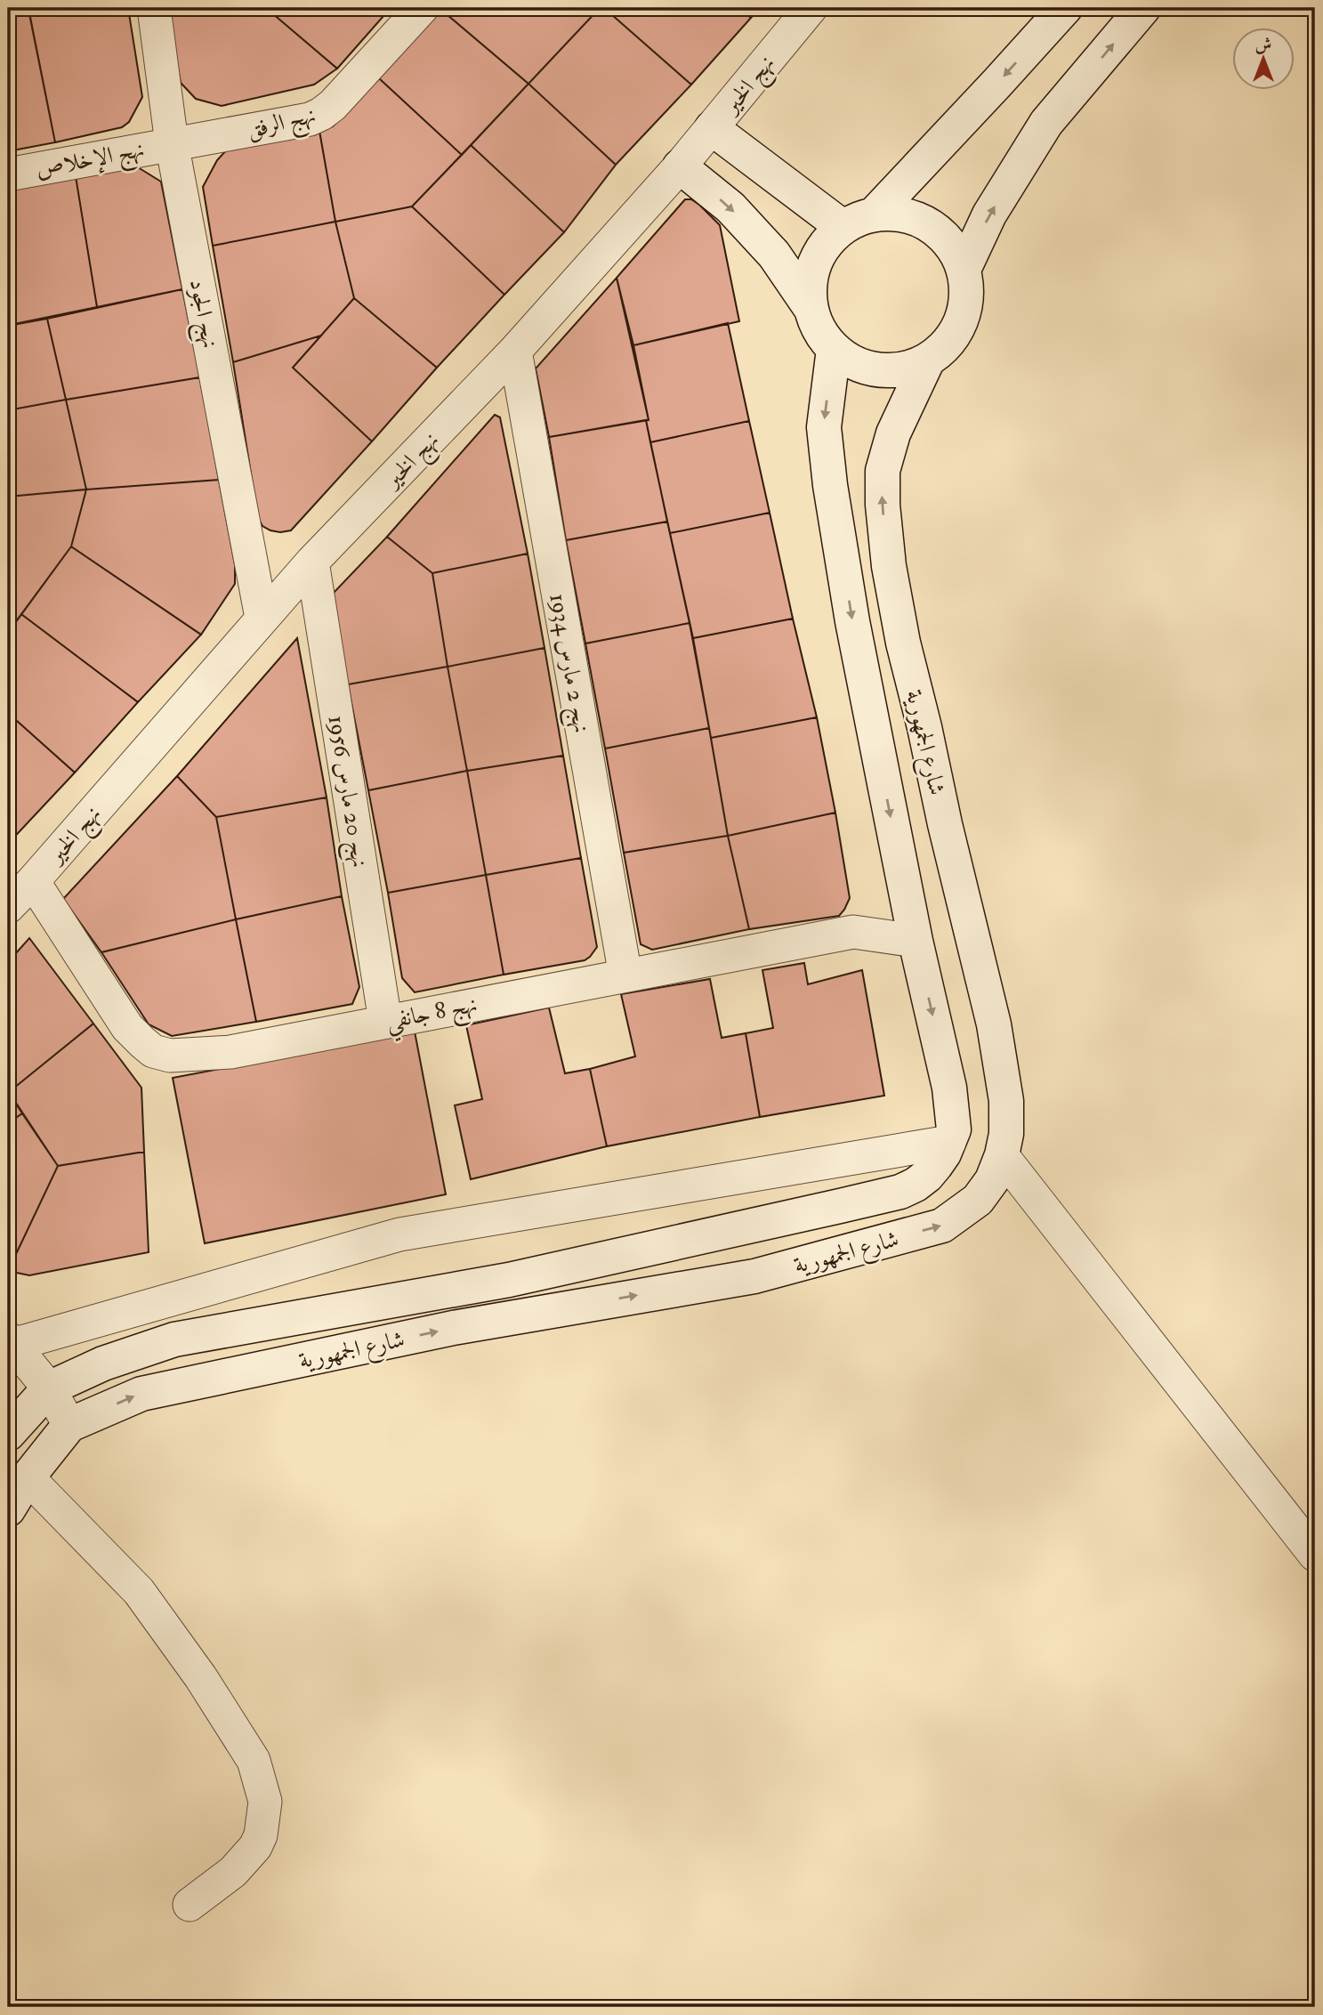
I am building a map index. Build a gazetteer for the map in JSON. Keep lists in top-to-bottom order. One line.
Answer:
{"streets":{"street":["نهج الخير","نهج الرفق","نهج الإخلاص","نهج الجود","نهج 2 مارس 1934","شارع الجمهورية","نهج 20 مارس 1956","نهج 8 جانفي"]},"crossings":[["نهج الخير","نهج الجود"],["نهج الخير","نهج 2 مارس 1934"],["نهج الخير","نهج 20 مارس 1956"],["نهج الخير","نهج 8 جانفي"],["نهج الرفق","نهج الإخلاص"],["نهج الرفق","نهج الجود"],["نهج الإخلاص","نهج الجود"],["نهج 2 مارس 1934","نهج 8 جانفي"],["نهج 20 مارس 1956","نهج 8 جانفي"]],"north":"top"}
